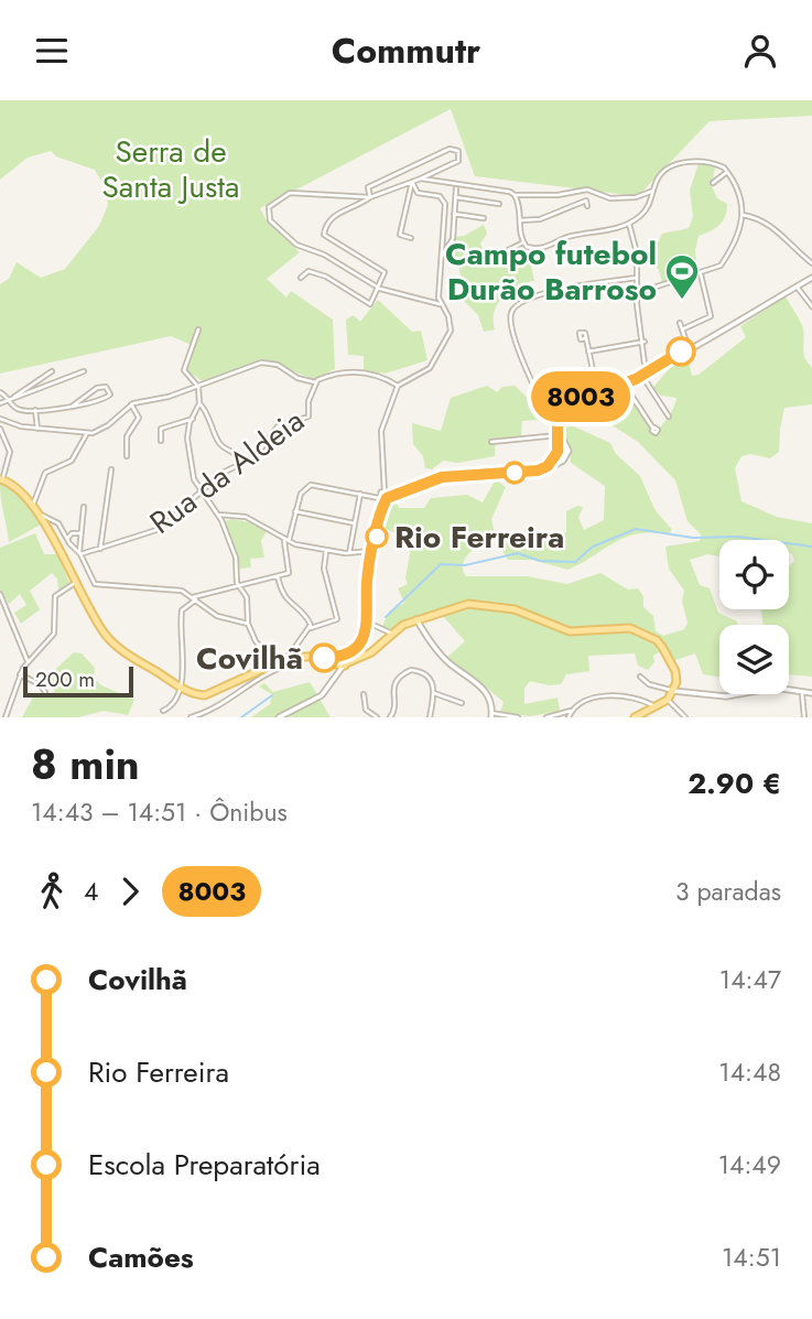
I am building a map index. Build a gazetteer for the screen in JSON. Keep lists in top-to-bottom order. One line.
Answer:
{"streets":{"street":["Rua da Aldeia"]},"parks":["Serra de Santa Justa"],"places":{"sports":["Campo futebol Durão Barroso"],"other":["Rio Ferreira","Covilhã"]},"lines":["bus line 8003"],"scale_bar":"200 m","page":{"header":"Commutr","on_map":"8003","scale":"200 m","heading":["8 min","14:43 – 14:51 · Ônibus","2.90 €"],"legs":["4","8003","3 paradas"],"list":[{"name":"Covilhã","value":"14:47"},{"name":"Rio Ferreira","value":"14:48"},{"name":"Escola Preparatória","value":"14:49"},{"name":"Camões","value":"14:51"}]}}
